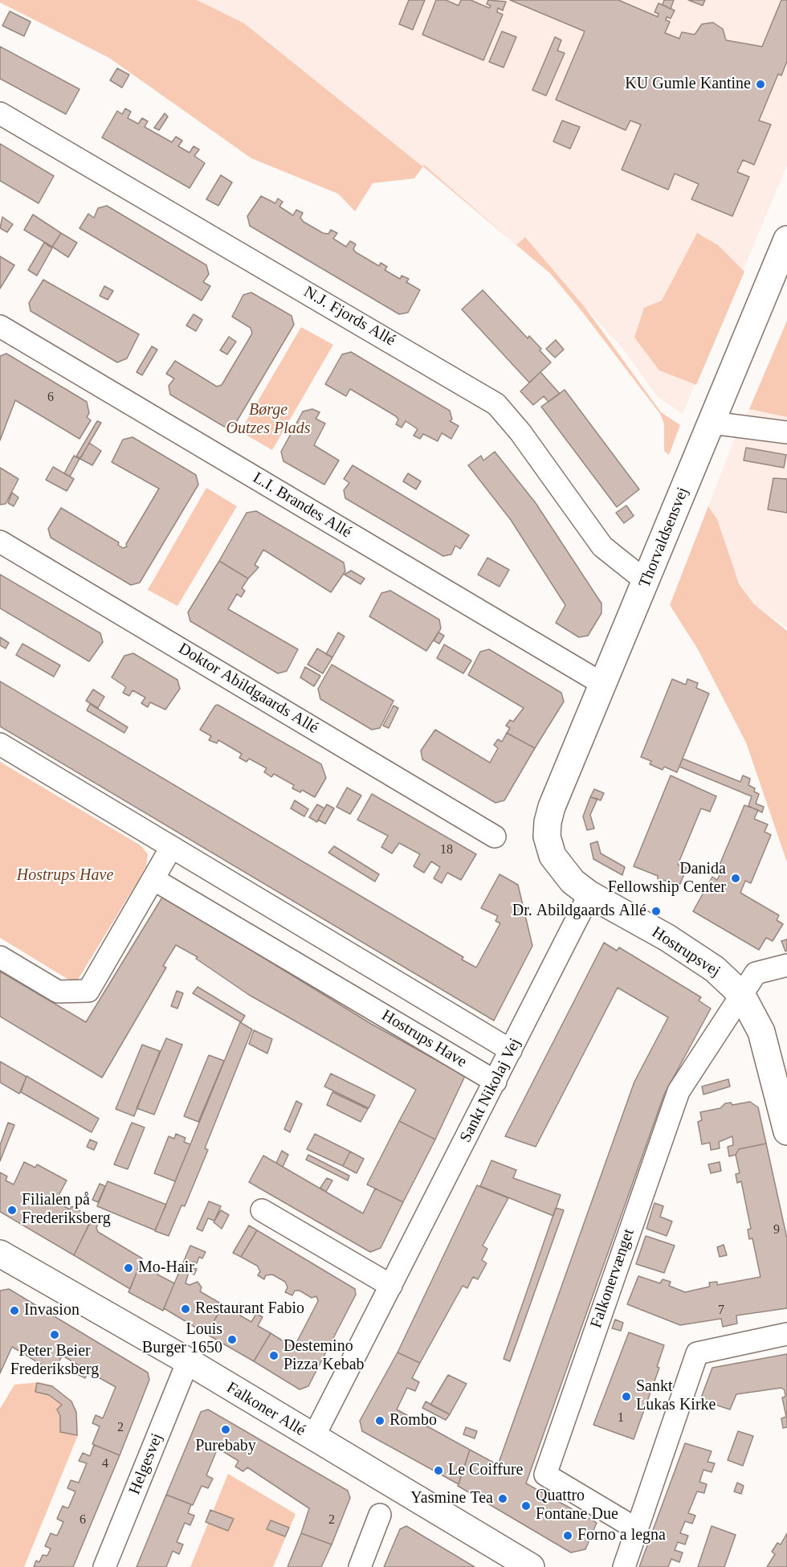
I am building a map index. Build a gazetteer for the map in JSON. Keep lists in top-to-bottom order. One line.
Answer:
{"streets":{"street":["N.J. Fjords Allé","L.I. Brandes Allé","Thorvaldsensvej","Doktor Abildgaards Allé","Hostrupsvej","Hostrups Have","Sankt Nikolaj Vej","Falkonervænget","Falkoner Allé","Helgesvej"]},"crossings":[["N.J. Fjords Allé","Thorvaldsensvej"],["L.I. Brandes Allé","Thorvaldsensvej"],["Thorvaldsensvej","Hostrupsvej"],["Hostrupsvej","Sankt Nikolaj Vej"],["Hostrupsvej","Falkonervænget"],["Hostrups Have","Sankt Nikolaj Vej"],["Sankt Nikolaj Vej","Falkoner Allé"],["Falkoner Allé","Helgesvej"]],"parks":["Børge Outzes Plads","Hostrups Have"],"places":["KU Gumle Kantine","Danida Fellowship Center","Dr. Abildgaards Allé","Filialen på Frederiksberg","Mo-Hair","Restaurant Fabio","Invasion","Peter Beier Frederiksberg","Louis Burger 1650","Destemino Pizza Kebab","Sankt Lukas Kirke","Rombo","Purebaby","Le Coiffure","Yasmine Tea","Quattro Fontane Due","Forno a legna"],"house_numbers":["6","18","9","7","1","2","4","6","2"]}
